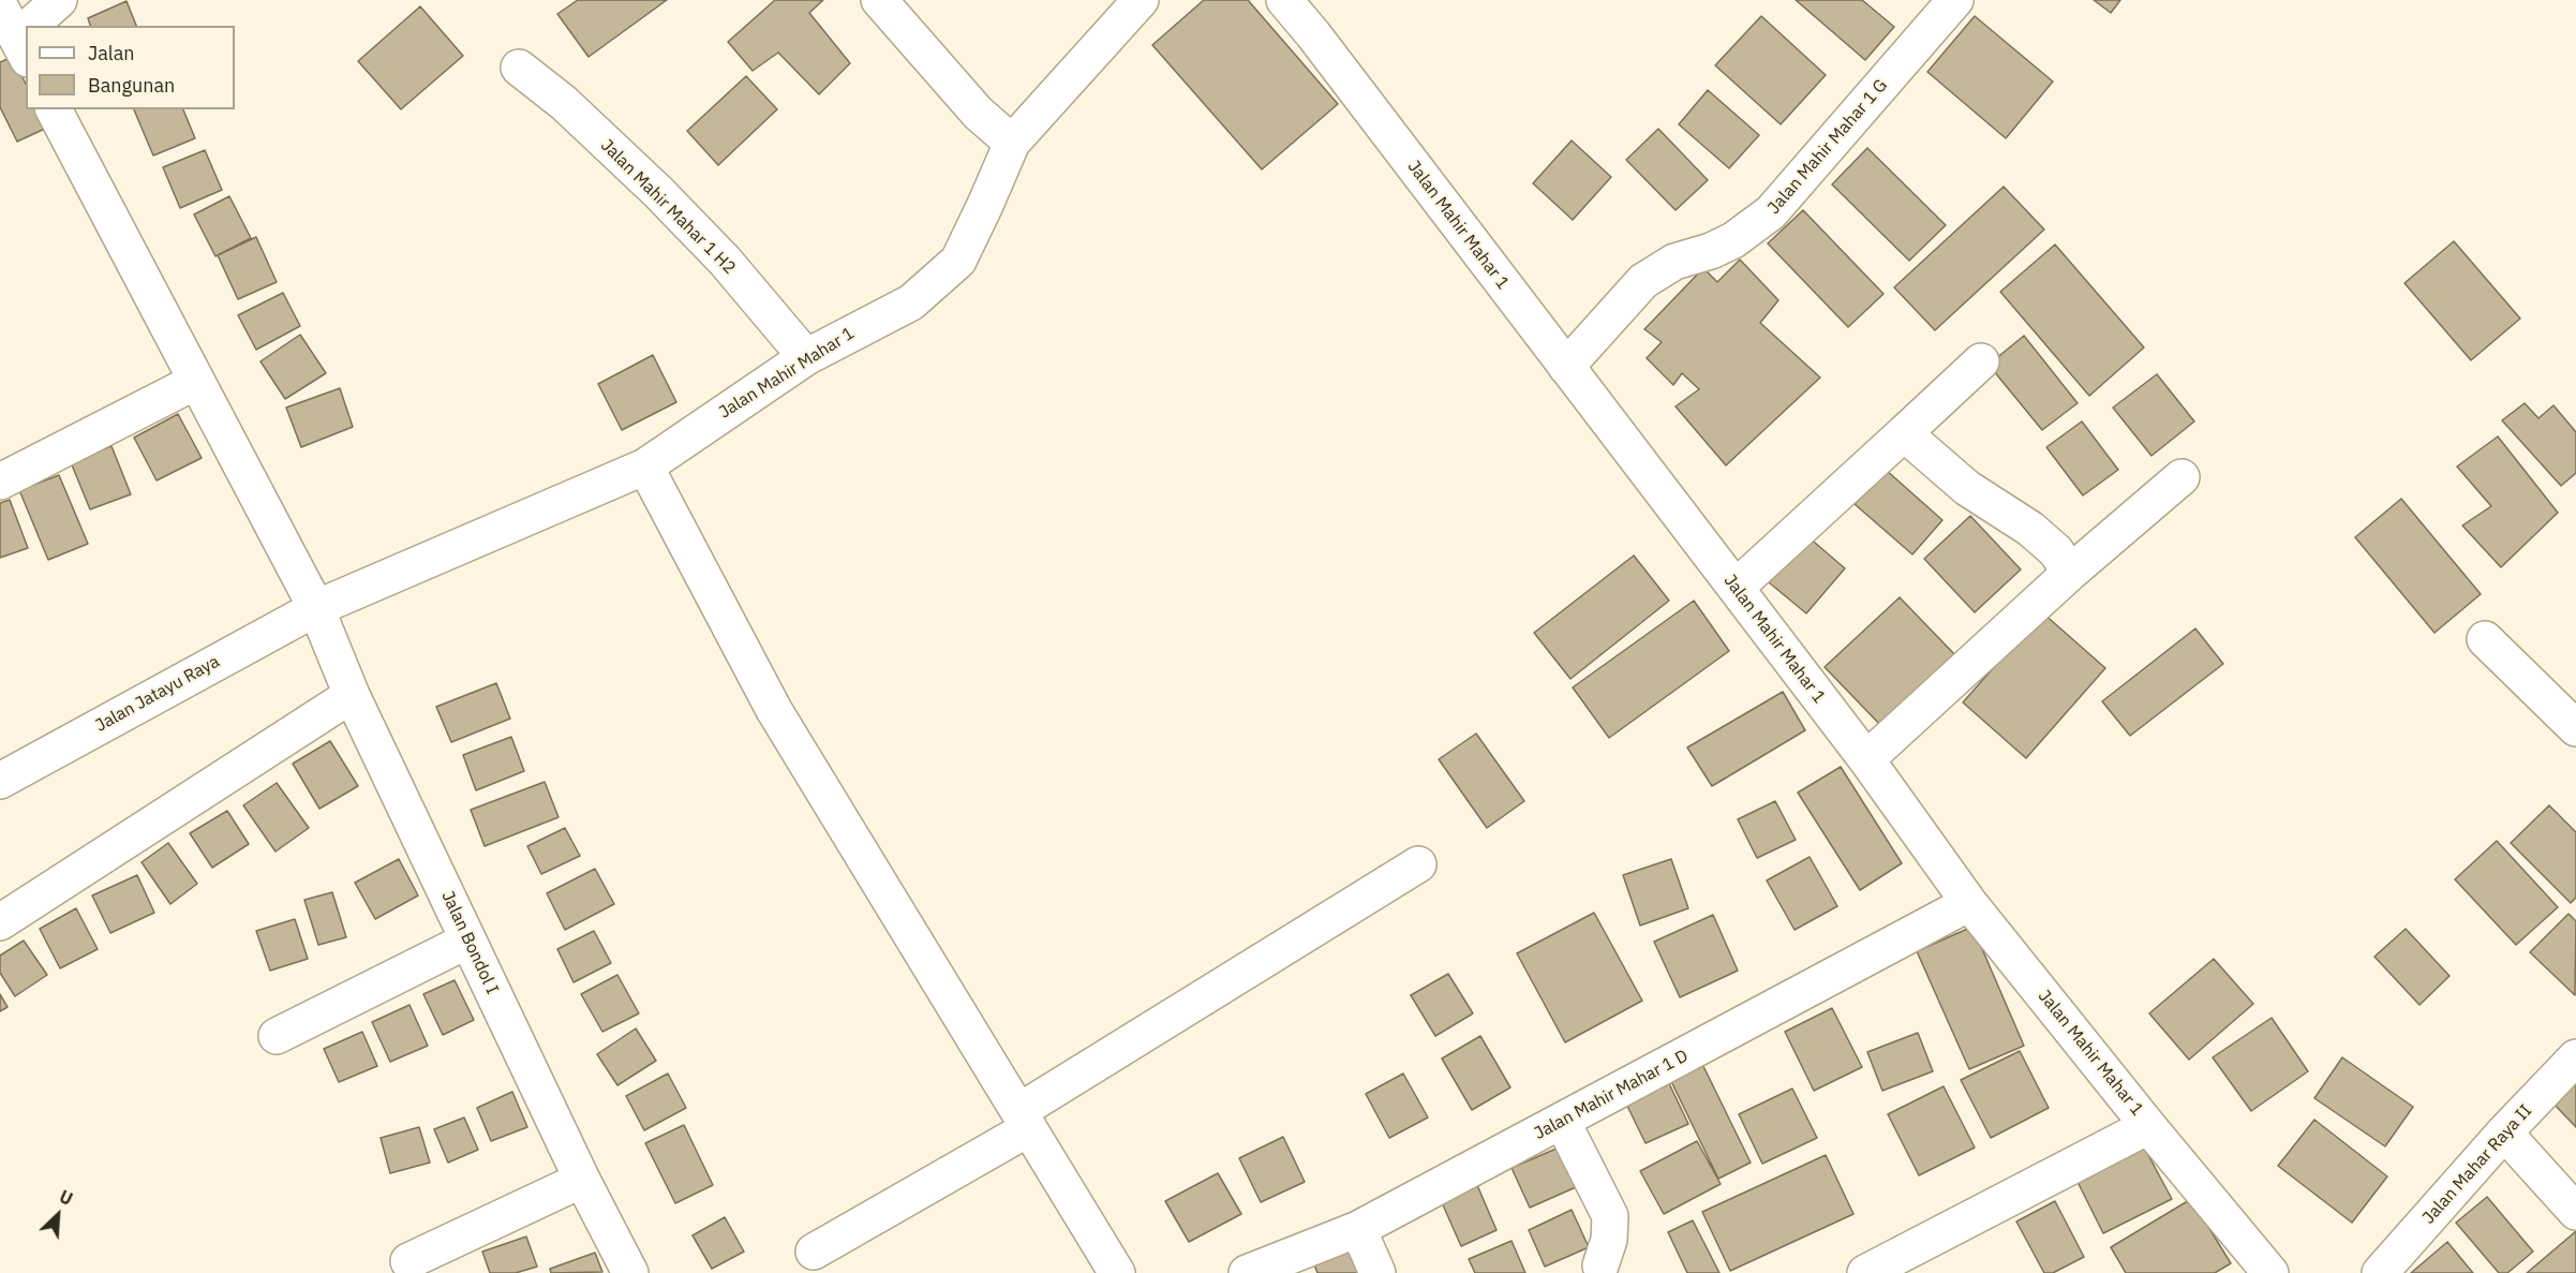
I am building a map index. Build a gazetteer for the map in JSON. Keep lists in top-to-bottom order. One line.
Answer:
{"streets":{"street":["Jalan Mahir Mahar 1 G","Jalan Mahir Mahar 1 H2","Jalan Mahir Mahar 1","Jalan Jatayu Raya","Jalan Bondol I","Jalan Mahir Mahar 1 D","Jalan Mahar Raya II"]},"crossings":[["Jalan Mahir Mahar 1 G","Jalan Mahir Mahar 1"],["Jalan Mahir Mahar 1 H2","Jalan Mahir Mahar 1"],["Jalan Mahir Mahar 1","Jalan Jatayu Raya"],["Jalan Mahir Mahar 1","Jalan Bondol I"],["Jalan Mahir Mahar 1","Jalan Mahir Mahar 1 D"],["Jalan Jatayu Raya","Jalan Bondol I"]],"legend":["Jalan","Bangunan"],"north":"top right"}
